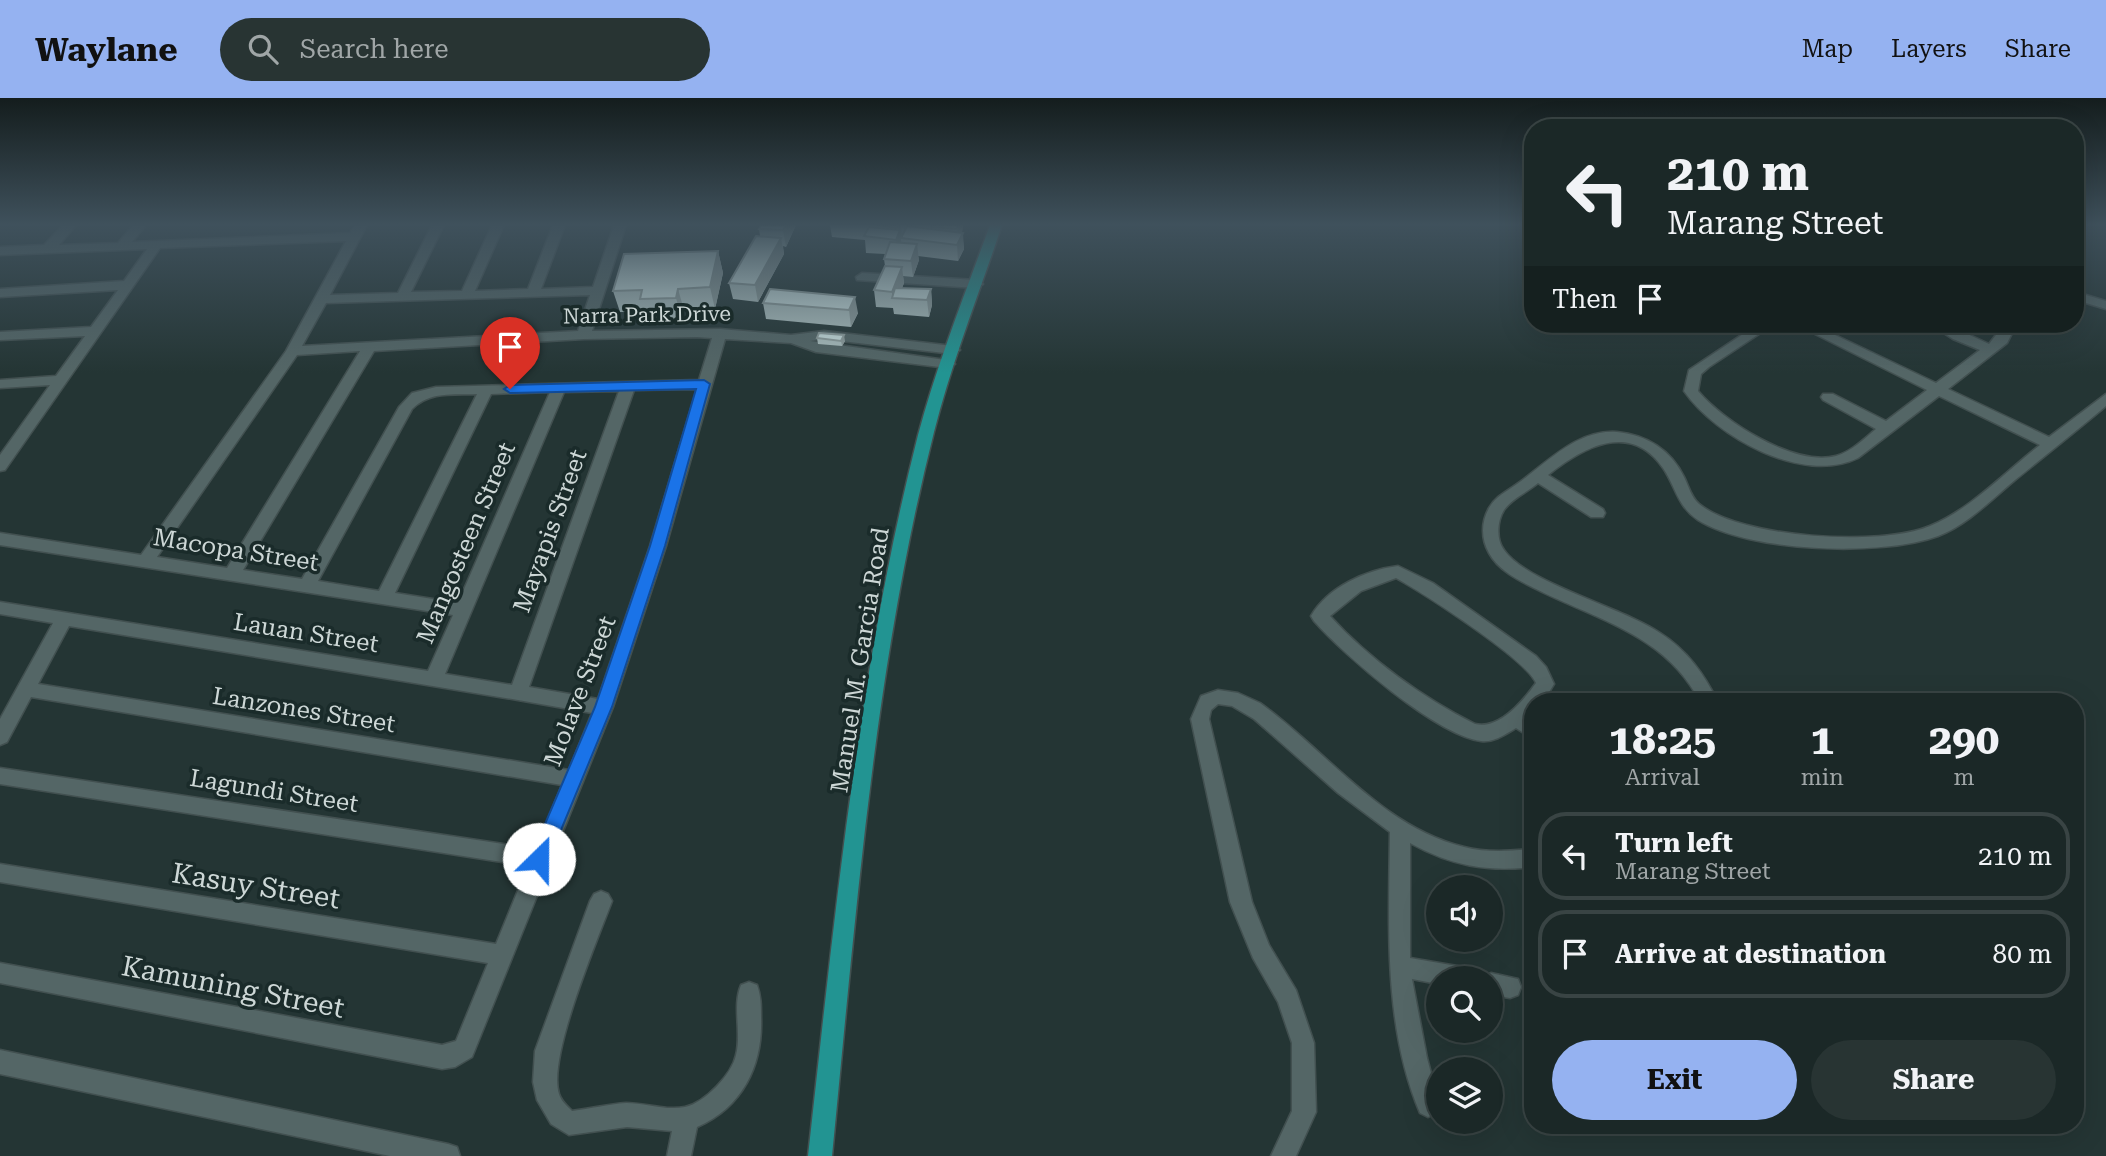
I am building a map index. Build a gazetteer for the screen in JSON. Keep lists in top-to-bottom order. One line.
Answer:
{"streets":{"main road":["Manuel M. Garcia Road"],"street":["Narra Park Drive","Mayapis Street","Mangosteen Street","Macopa Street","Lauan Street","Molave Street","Lanzones Street","Lagundi Street","Kasuy Street","Kamuning Street"]},"crossings":[["Narra Park Drive","Manuel M. Garcia Road"],["Narra Park Drive","Molave Street"],["Mayapis Street","Lauan Street"],["Mangosteen Street","Macopa Street"],["Mangosteen Street","Lauan Street"],["Lauan Street","Molave Street"],["Molave Street","Lanzones Street"],["Molave Street","Lagundi Street"],["Molave Street","Kasuy Street"],["Molave Street","Kamuning Street"]],"page":{"header":"Waylane","search":"Search here","nav":["Map","Layers","Share"],"turn":["210 m","Marang Street"],"then":"Then","eta":["18:25","Arrival","1","min","290","m"],"list":[{"name":"Turn left","note":"Marang Street","value":"210 m"},{"name":"Arrive at destination","value":"80 m"}],"buttons":["Exit","Share"]}}
